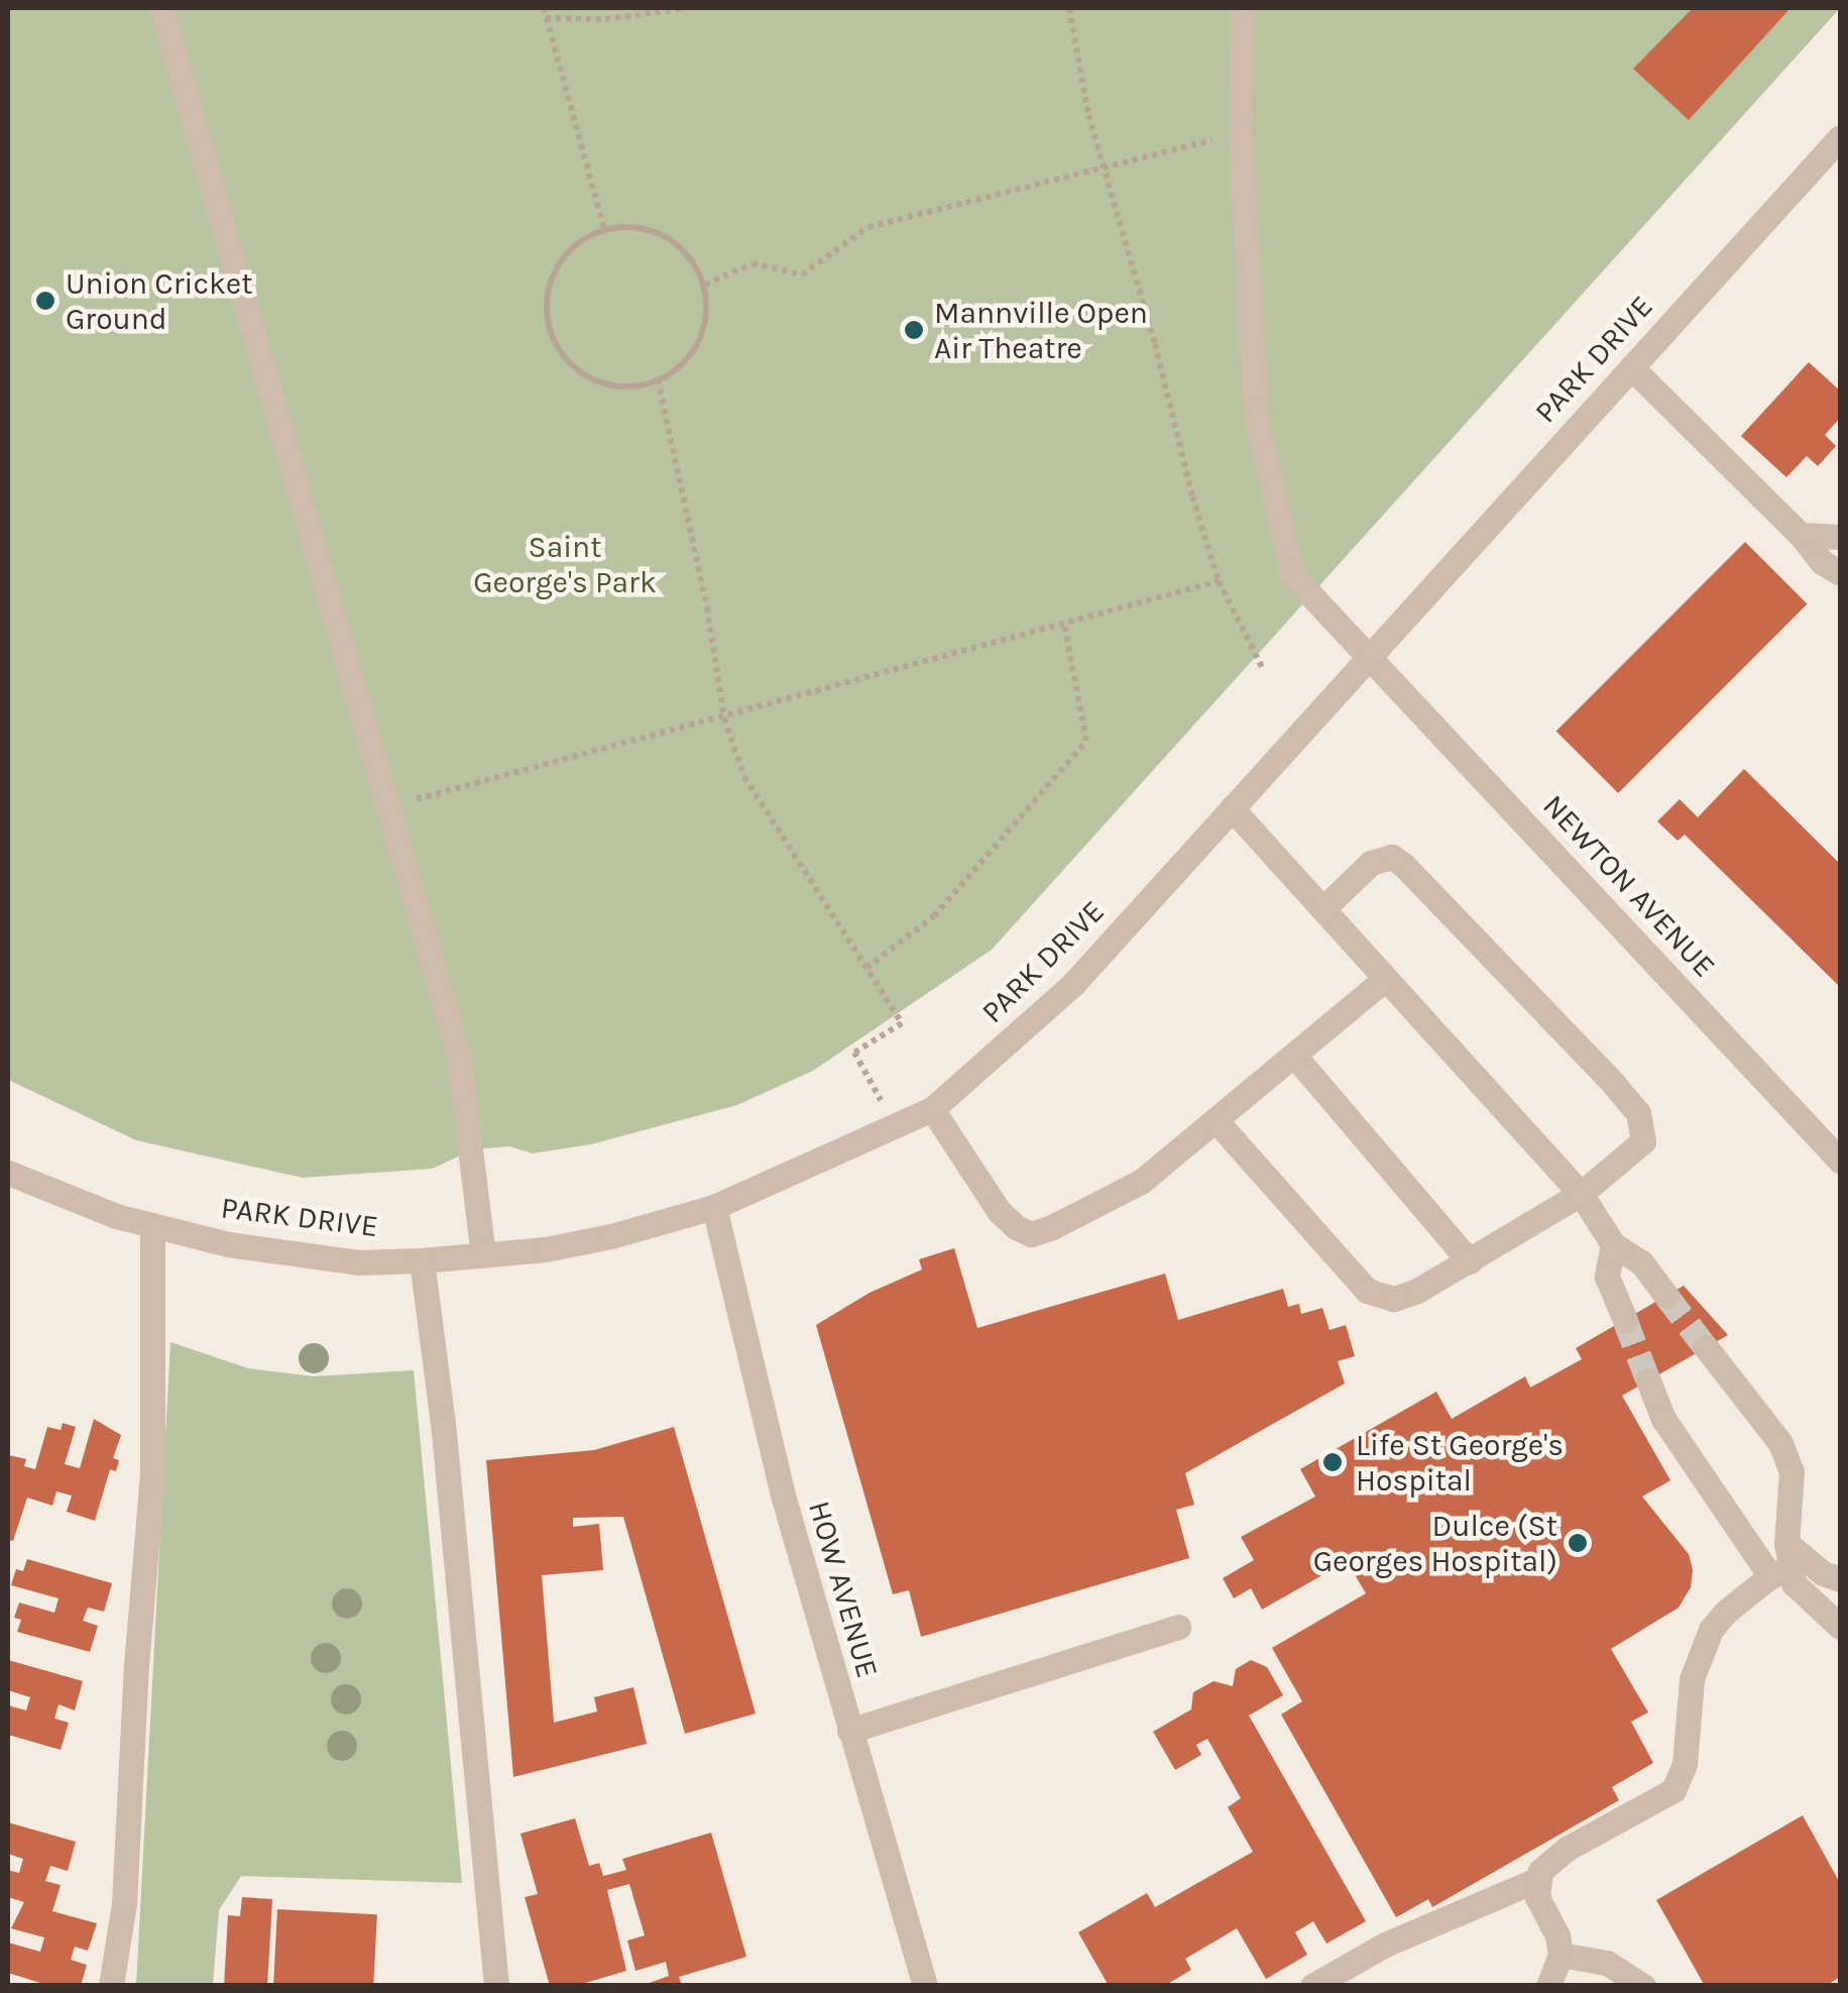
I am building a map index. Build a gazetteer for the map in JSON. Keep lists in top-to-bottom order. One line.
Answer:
{"streets":{"street":["PARK DRIVE","NEWTON AVENUE","HOW AVENUE"]},"crossings":[["PARK DRIVE","NEWTON AVENUE"],["PARK DRIVE","HOW AVENUE"]],"parks":["Saint George's Park"],"places":["Union Cricket Ground","Mannville Open Air Theatre","Life St George's Hospital","Dulce (St Georges Hospital)"]}
